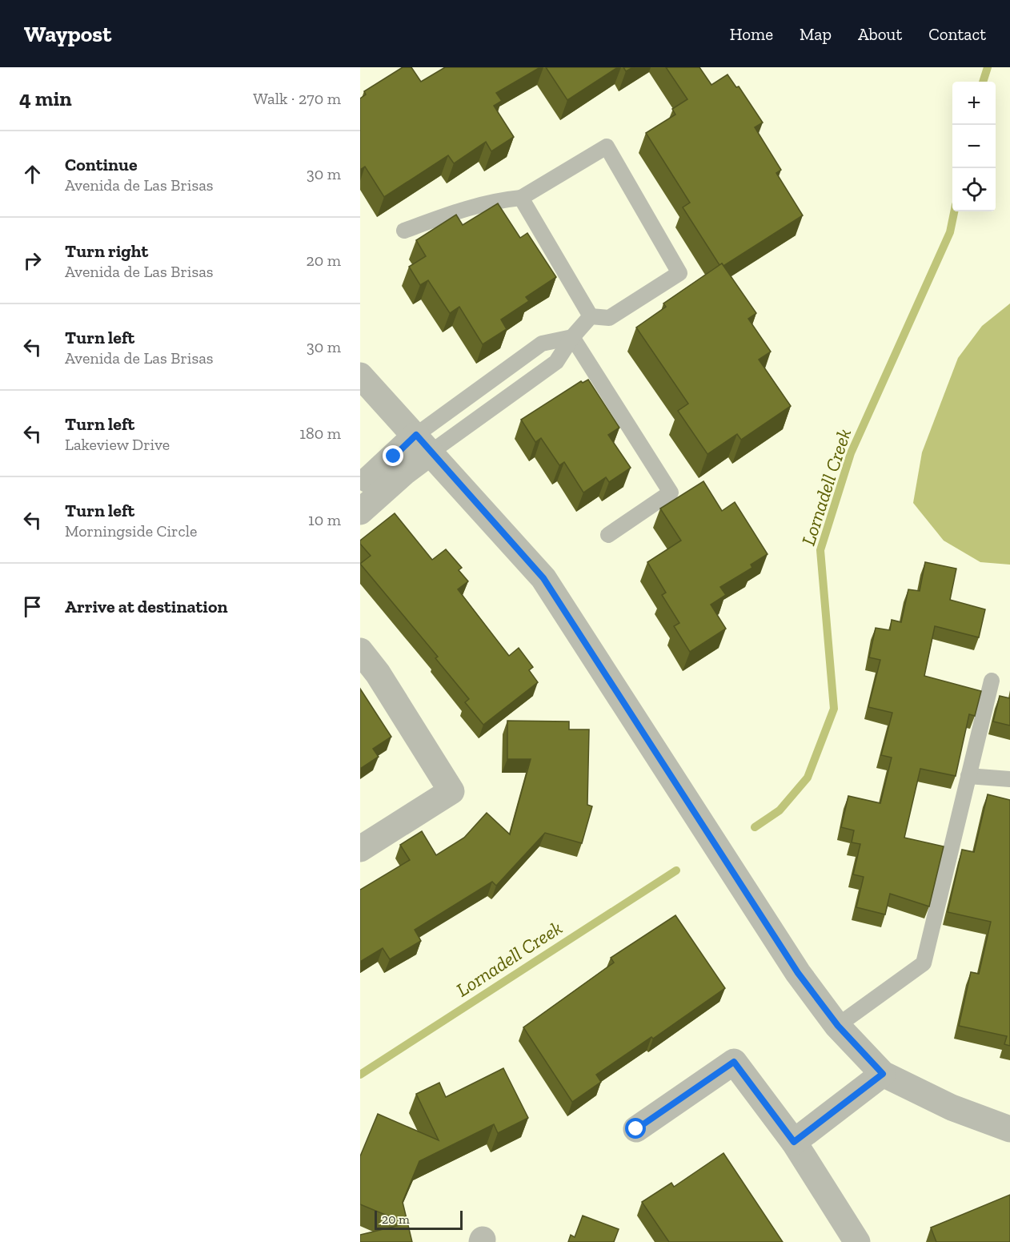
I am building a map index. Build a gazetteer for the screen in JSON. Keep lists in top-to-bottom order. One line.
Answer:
{"water":["Lornadell Creek"],"scale_bar":"20 m","page":{"header":"Waypost","nav":["Home","Map","About","Contact"],"heading":["4 min","Walk · 270 m"],"map_buttons":["+","−"],"list":[["Continue","Avenida de Las Brisas","30 m"],["Turn right","Avenida de Las Brisas","20 m"],["Turn left","Avenida de Las Brisas","30 m"],["Turn left","Lakeview Drive","180 m"],["Turn left","Morningside Circle","10 m"],"Arrive at destination"],"scale":"20 m"}}
